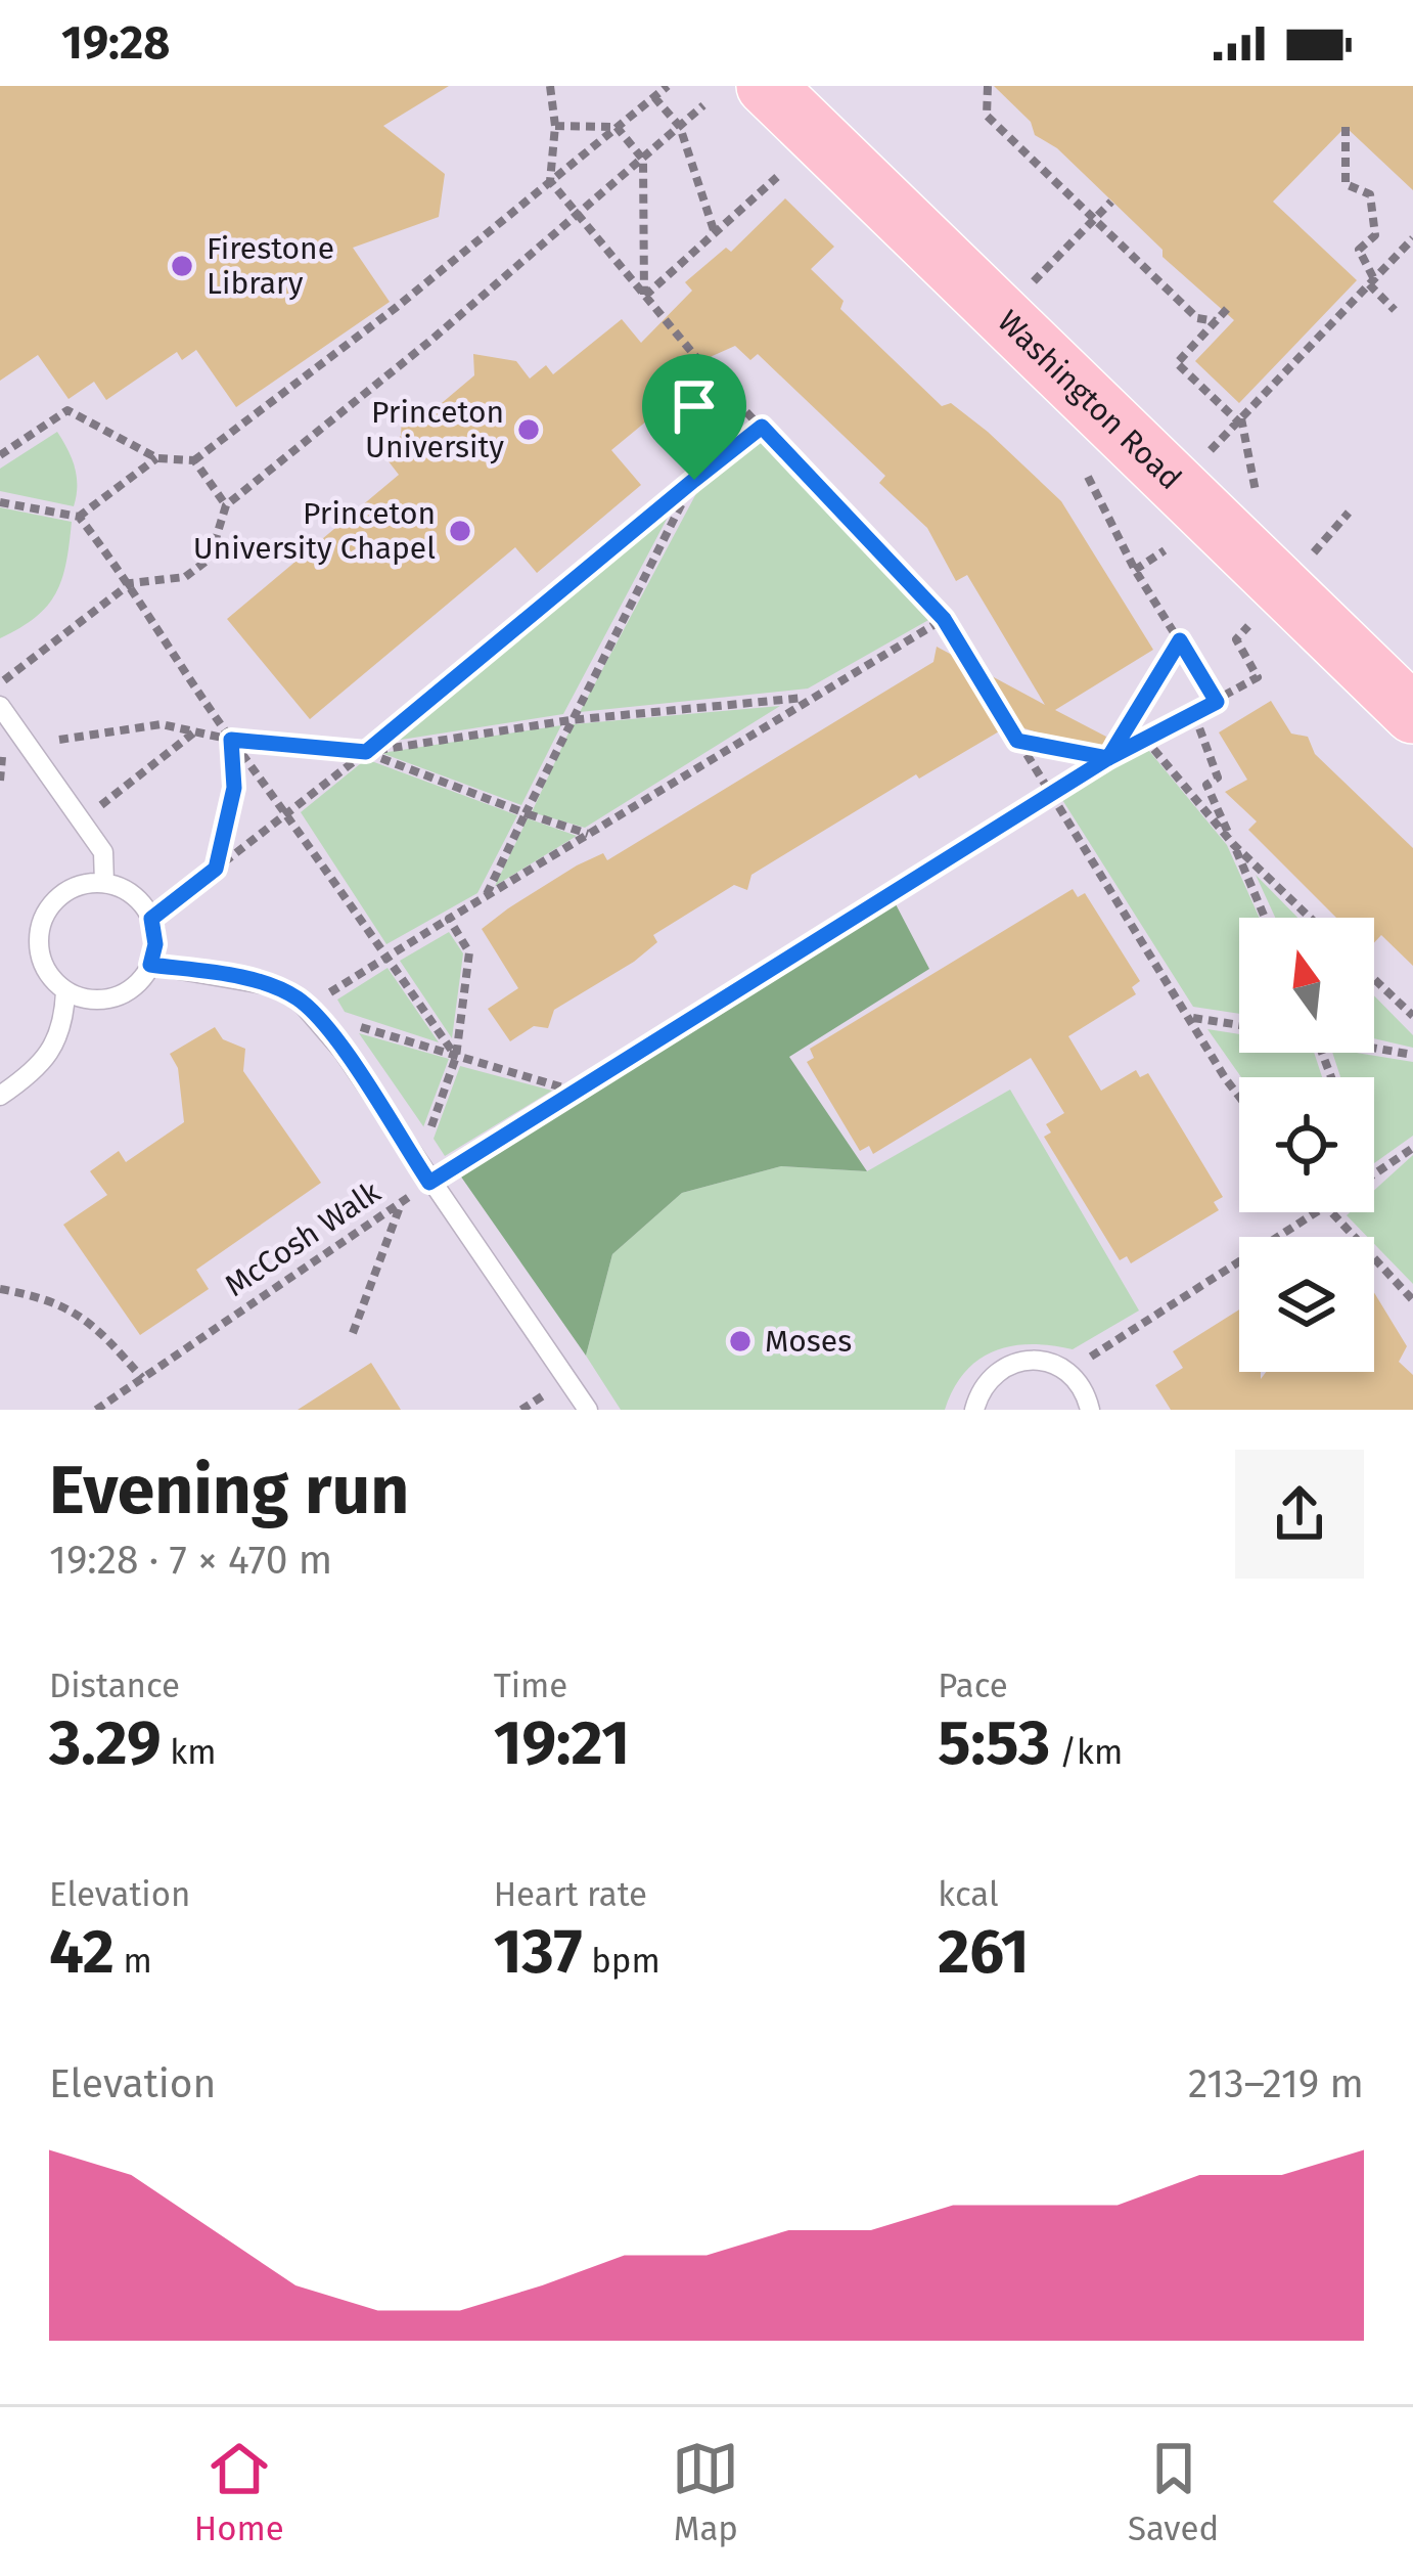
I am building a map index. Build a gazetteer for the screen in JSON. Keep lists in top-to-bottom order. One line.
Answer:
{"streets":{"main road":["Washington Road"],"path":["McCosh Walk"]},"places":["Firestone Library","Princeton University","Princeton University Chapel","Moses"],"north":"top","page":{"status":"19:28","heading":["Evening run","19:28 · 7 × 470 m"],"stats":[["Distance","3.29 km"],["Time","19:21"],["Pace","5:53 /km"],["Elevation","42 m"],["Heart rate","137 bpm"],["kcal","261"]],"chart":["Elevation","213–219 m"],"tabs":["Home","Map","Saved"]}}
